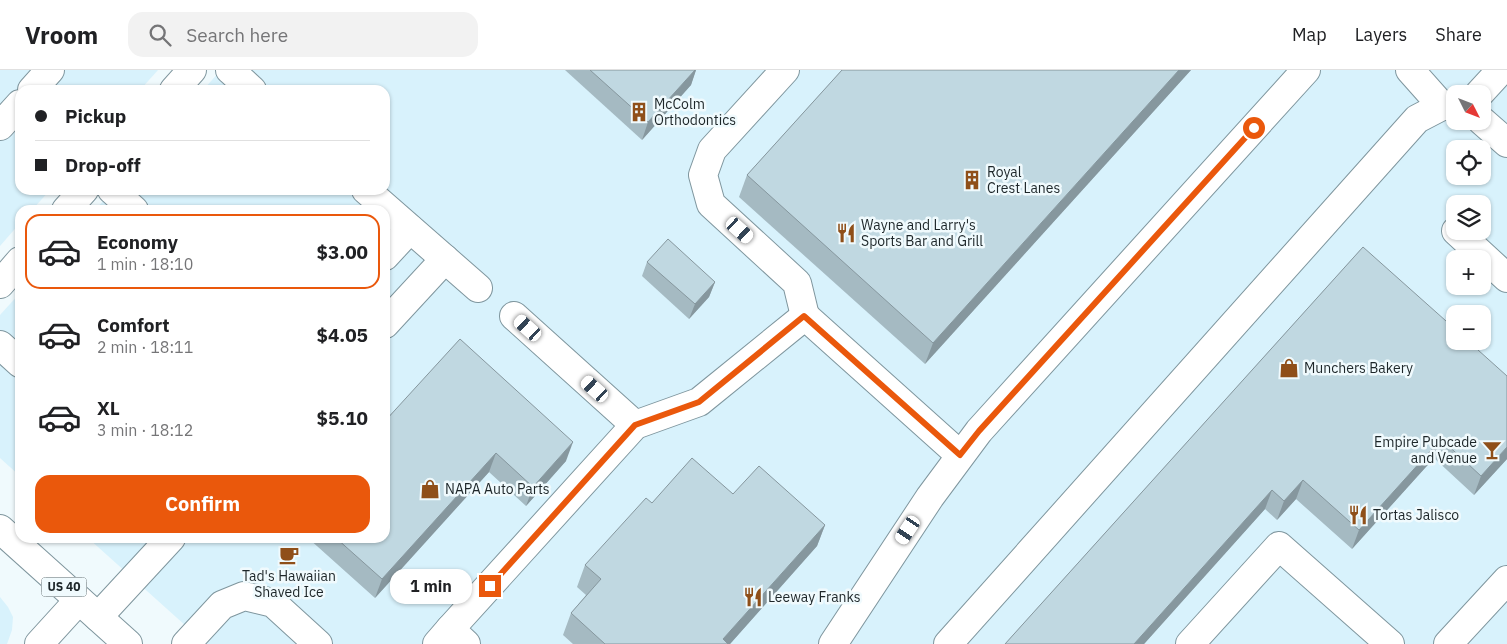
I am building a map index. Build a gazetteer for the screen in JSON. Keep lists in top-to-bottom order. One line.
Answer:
{"streets":{"main road":["US 40"]},"places":{"building":["McColm Orthodontics","Royal Crest Lanes"],"restaurant":["Wayne and Larry's Sports Bar and Grill","Tortas Jalisco","Leeway Franks"],"shop":["Munchers Bakery","NAPA Auto Parts"],"bar":["Empire Pubcade and Venue"],"cafe":["Tad's Hawaiian Shaved Ice"]},"north":"bottom right","page":{"header":"Vroom","search":"Search here","nav":["Map","Layers","Share"],"map_buttons":["+","−"],"banner":["Pickup","Drop-off"],"list":[{"name":"Economy","note":"1 min · 18:10","value":"$3.00"},{"name":"Comfort","note":"2 min · 18:11","value":"$4.05"},{"name":"XL","note":"3 min · 18:12","value":"$5.10"}],"buttons":"Confirm","bubble":"1 min"}}
